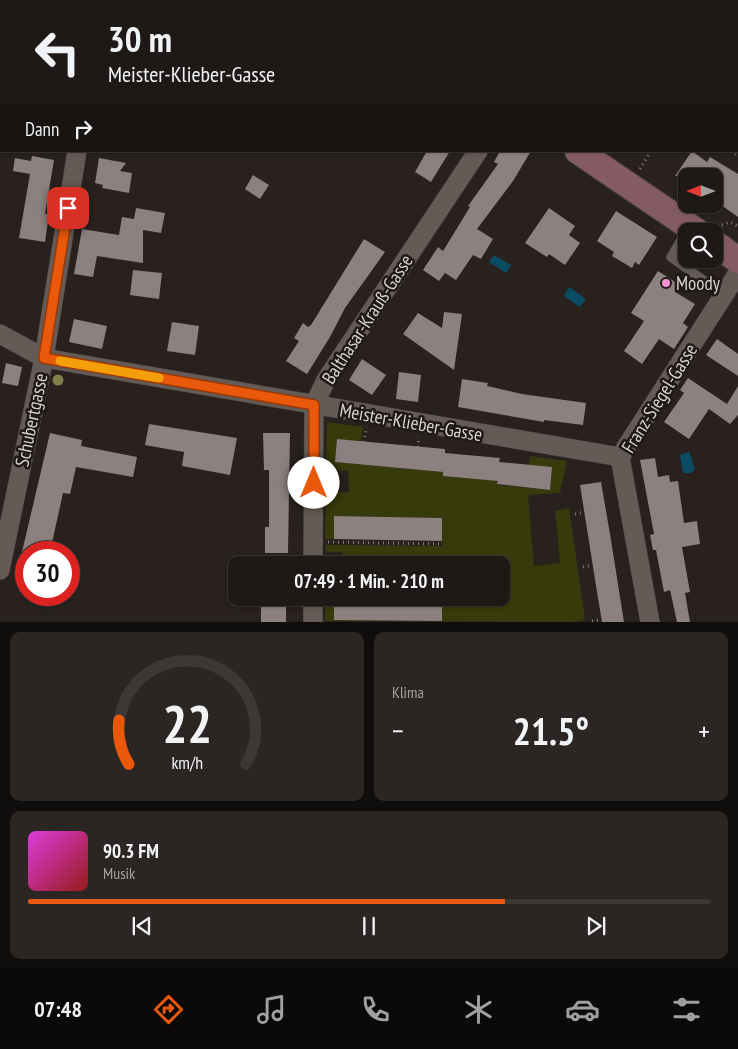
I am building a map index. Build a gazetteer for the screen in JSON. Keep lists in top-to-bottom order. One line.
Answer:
{"streets":{"street":["Balthasar-Krauß-Gasse","Franz-Siegel-Gasse","Schubertgasse","Meister-Klieber-Gasse"]},"crossings":[["Balthasar-Krauß-Gasse","Meister-Klieber-Gasse"],["Franz-Siegel-Gasse","Meister-Klieber-Gasse"],["Schubertgasse","Meister-Klieber-Gasse"]],"places":["Moody"],"north":"left","page":{"turn":["30 m","Meister-Klieber-Gasse"],"then":"Dann","limit":"30","trip":"07:49 · 1 Min. · 210 m","tile":"Klima","heat":["−","21.5°","+"],"song":["90.3 FM","Musik"],"tabs":"07:48","gauge":["22","km/h"]}}
